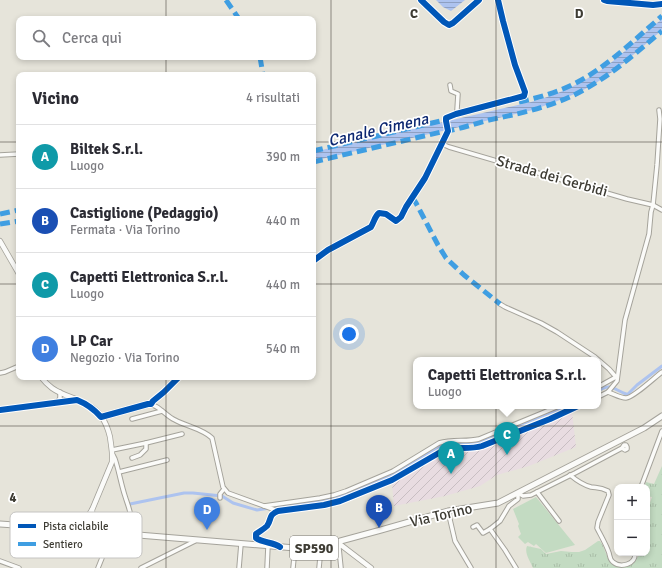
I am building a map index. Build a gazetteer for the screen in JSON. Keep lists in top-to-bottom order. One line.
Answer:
{"streets":{"main road":["Via Torino","SP590"],"street":["Strada dei Gerbidi"]},"water":["Canale Cimena"],"legend":["Pista ciclabile","Sentiero"],"page":{"search":"Cerca qui","heading":["Vicino","4 risultati"],"list":[{"mark":"A","name":"Biltek S.r.l.","note":"Luogo","value":"390 m"},{"mark":"B","name":"Castiglione (Pedaggio)","note":"Fermata · Via Torino","value":"440 m"},{"mark":"C","name":"Capetti Elettronica S.r.l.","note":"Luogo","value":"440 m"},{"mark":"D","name":"LP Car","note":"Negozio · Via Torino","value":"540 m"}],"popup":["Capetti Elettronica S.r.l.","Luogo"],"pins":["C","A","B","D"],"map_buttons":["+","−"]},"grid":{"columns":["C","D"],"rows":["4"]}}
